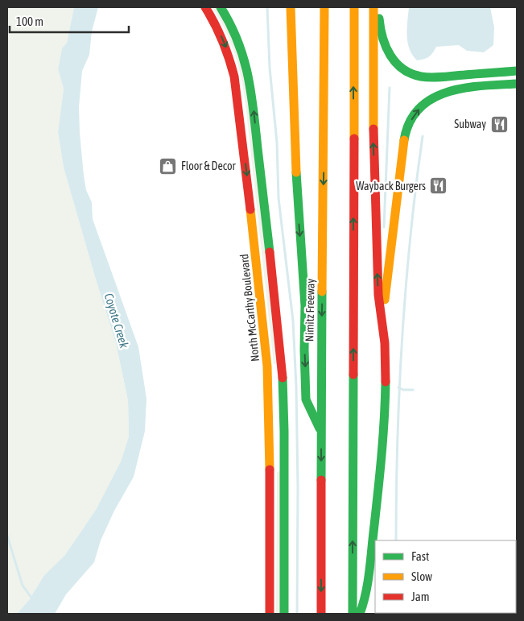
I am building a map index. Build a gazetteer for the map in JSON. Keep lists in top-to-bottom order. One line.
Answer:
{"streets":{"main road":["North McCarthy Boulevard","Nimitz Freeway"]},"water":["Coyote Creek"],"places":{"restaurant":["Subway","Wayback Burgers"],"shop":["Floor & Decor"]},"legend":["Fast","Slow","Jam"],"scale_bar":"100 m"}
